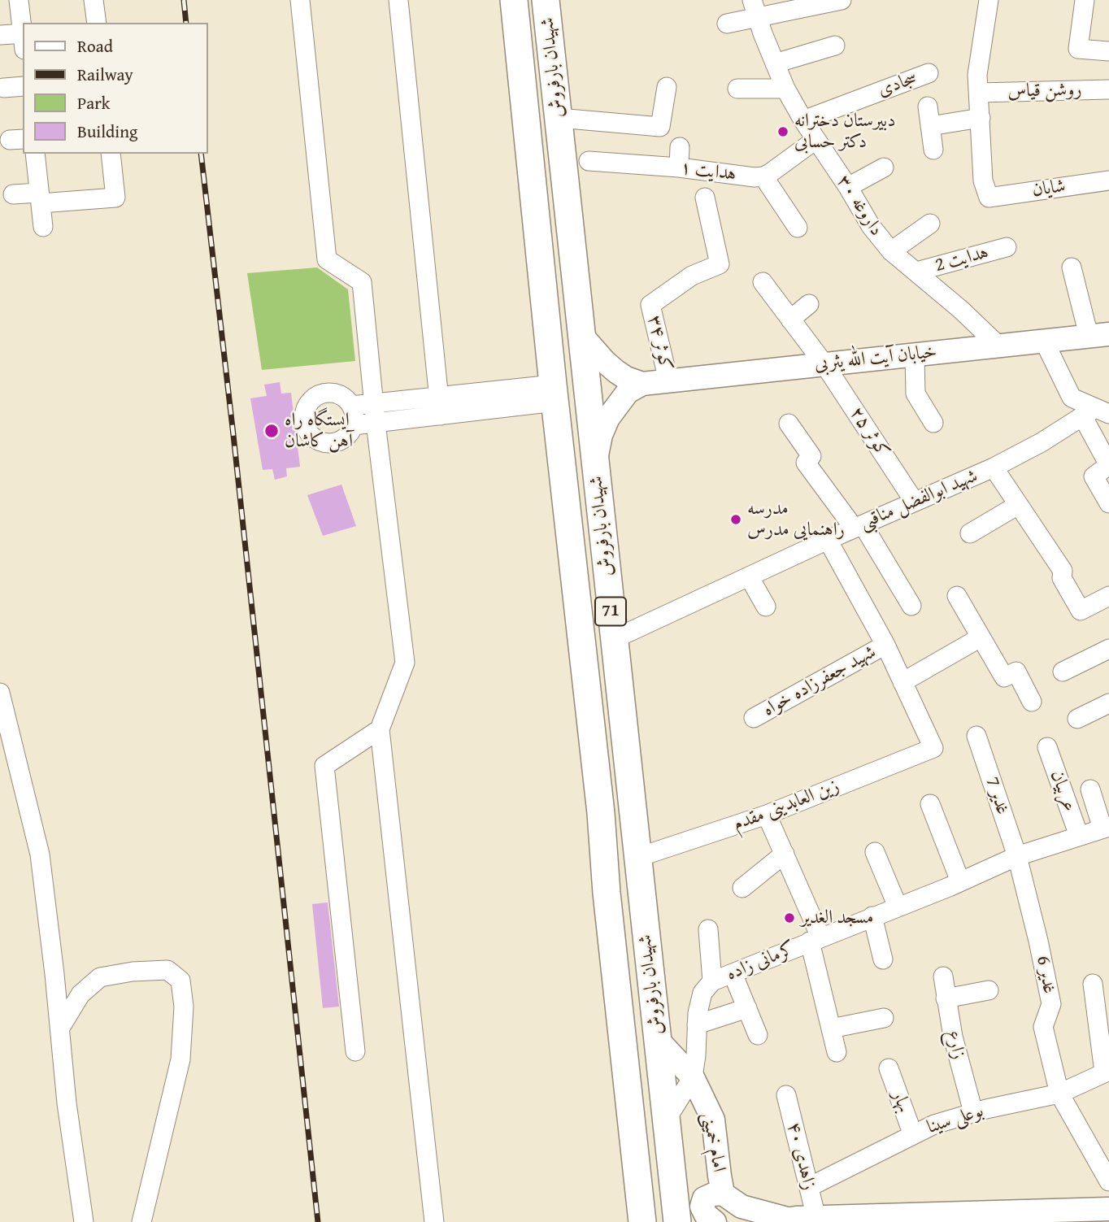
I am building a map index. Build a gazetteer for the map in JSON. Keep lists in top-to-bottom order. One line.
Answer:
{"streets":{"highway":["شهیدان بارفروش","71"],"main road":["خیابان آیت الله یثربی","امام خمینی"],"street":["سجادی","روشن قیاس","هدایت ۱","شایان","داروغه ۳۰","هدایت 2","کوثر ۳۴","کوثر ۲۵","شهید ابوالفضل مناقبی","شهید جعفرزاده خواه","عربیان","غدیر 7","زین العابدینی مقدم","کرمانی زاده","غدیر 6","زارع","بهار","بوعلی سینا","زاهدی ۴۰"]},"crossings":[["شهیدان بارفروش","شهید ابوالفضل مناقبی"],["شهیدان بارفروش","زین العابدینی مقدم"],["شهیدان بارفروش","کرمانی زاده"],["شهیدان بارفروش","امام خمینی"],["سجادی","داروغه ۳۰"],["هدایت ۱","داروغه ۳۰"],["داروغه ۳۰","هدایت 2"],["داروغه ۳۰","خیابان آیت الله یثربی"],["کوثر ۳۴","خیابان آیت الله یثربی"],["خیابان آیت الله یثربی","کوثر ۲۵"],["کوثر ۲۵","شهید ابوالفضل مناقبی"],["عربیان","کرمانی زاده"],["غدیر 7","کرمانی زاده"],["غدیر 7","غدیر 6"],["کرمانی زاده","غدیر 6"],["کرمانی زاده","امام خمینی"],["غدیر 6","بوعلی سینا"],["زارع","بوعلی سینا"],["بهار","بوعلی سینا"],["بوعلی سینا","زاهدی ۴۰"]],"places":["دبیرستان دخترانه دکتر حسابی","ایستگاه راه آهن کاشان","مدرسه راهنمایی مدرس","مسجد الغدیر"],"legend":["Road","Railway","Park","Building"]}
